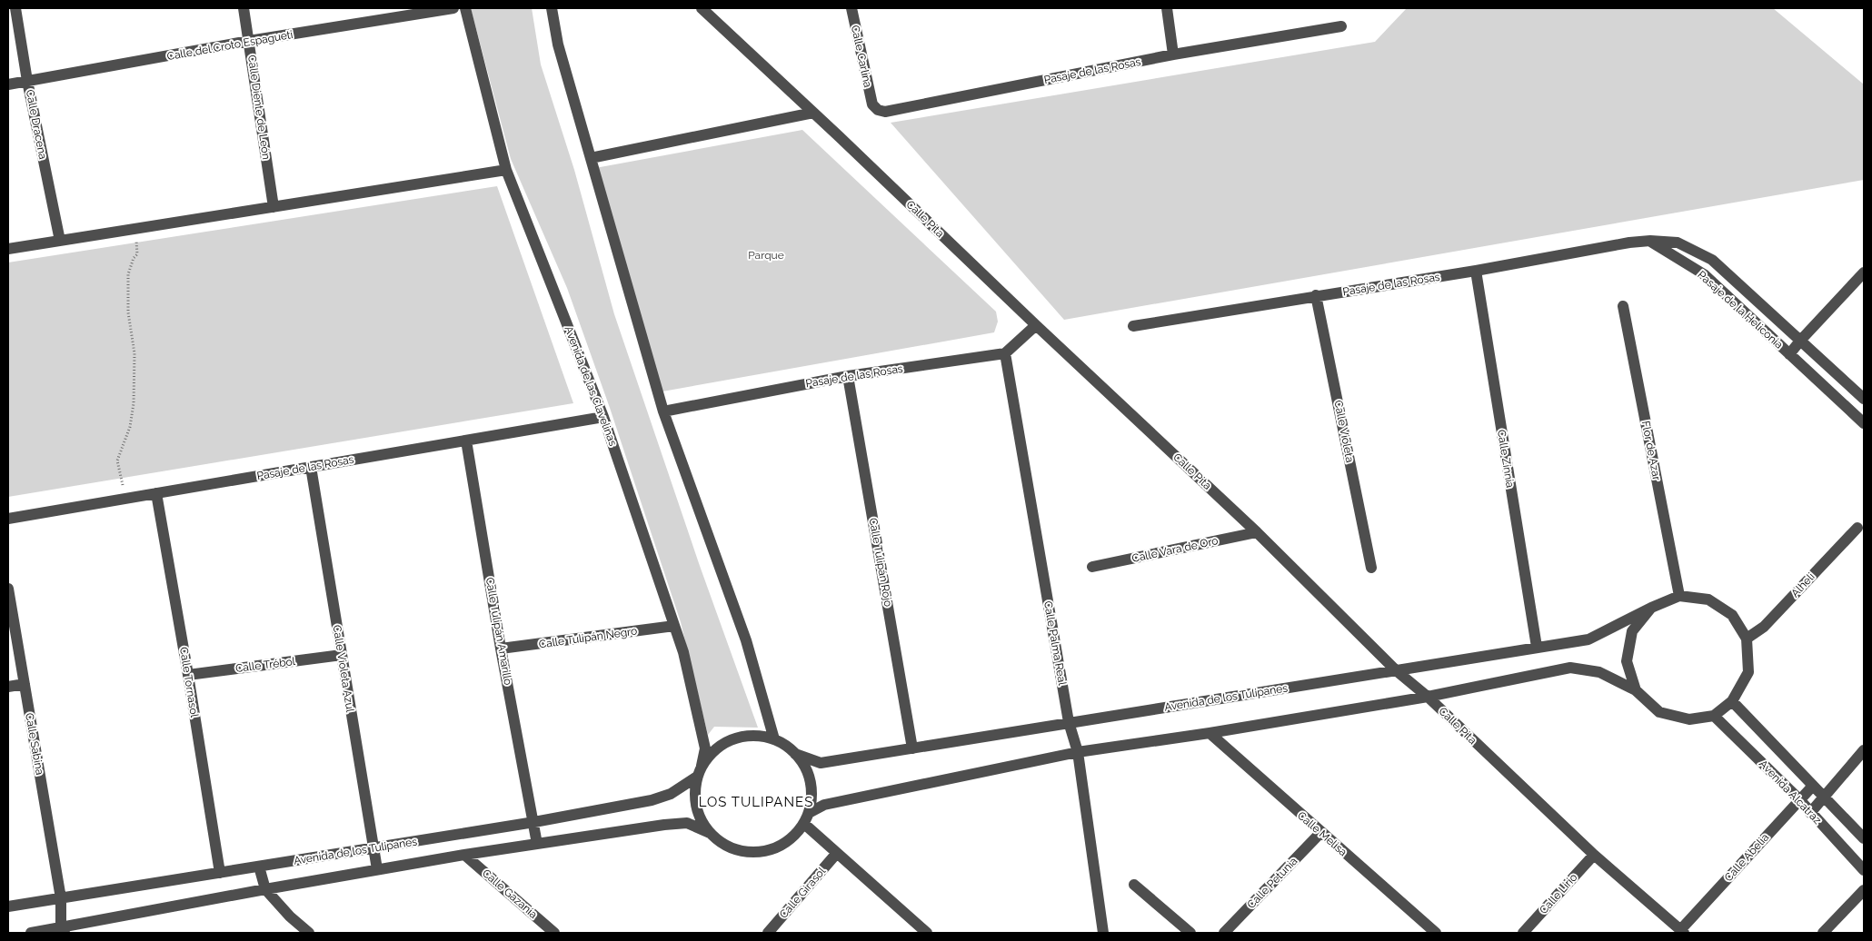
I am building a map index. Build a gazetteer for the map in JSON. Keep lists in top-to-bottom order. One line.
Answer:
{"streets":{"street":["Calle del Croto Espagueti","Calle Carlina","Pasaje de las Rosas","Calle Diente de León","Calle Dracena","Calle Pita","Pasaje de la Heliconia","Avenida de las Clavelinas","Calle Violeta","Flor de Azar","Calle Zinnia","Calle Vara de Oro","Calle Tulipán Rojo","Alheli","Calle Tulipán Amarillo","Calle Tulipán Negro","Calle Palma Real","Calle Trébol","Calle Violeta Azul","Calle Tornasol","Avenida de los Tulipanes","Calle Sabina","Avenida Alcatraz","Calle Melisa","Calle Abelia","Calle Petunia","Calle Girasol","Calle Gazania","Calle Lirio"]},"crossings":[["Calle del Croto Espagueti","Calle Diente de León"],["Calle del Croto Espagueti","Calle Dracena"],["Calle Carlina","Pasaje de las Rosas"],["Pasaje de las Rosas","Pasaje de la Heliconia"],["Pasaje de las Rosas","Avenida de las Clavelinas"],["Pasaje de las Rosas","Calle Violeta"],["Pasaje de las Rosas","Calle Zinnia"],["Pasaje de las Rosas","Calle Tulipán Rojo"],["Pasaje de las Rosas","Calle Tulipán Amarillo"],["Pasaje de las Rosas","Calle Palma Real"],["Pasaje de las Rosas","Calle Violeta Azul"],["Pasaje de las Rosas","Calle Tornasol"],["Calle Pita","Calle Vara de Oro"],["Calle Pita","Avenida de los Tulipanes"],["Calle Pita","Calle Abelia"],["Calle Pita","Calle Lirio"],["Avenida de las Clavelinas","Calle Tulipán Negro"],["Avenida de las Clavelinas","Avenida de los Tulipanes"],["Flor de Azar","Alheli"],["Flor de Azar","Avenida de los Tulipanes"],["Flor de Azar","Avenida Alcatraz"],["Calle Zinnia","Avenida de los Tulipanes"],["Calle Tulipán Rojo","Avenida de los Tulipanes"],["Alheli","Avenida de los Tulipanes"],["Alheli","Avenida Alcatraz"],["Calle Tulipán Amarillo","Calle Tulipán Negro"],["Calle Tulipán Amarillo","Avenida de los Tulipanes"],["Calle Palma Real","Avenida de los Tulipanes"],["Calle Trébol","Calle Violeta Azul"],["Calle Trébol","Calle Tornasol"],["Calle Violeta Azul","Avenida de los Tulipanes"],["Calle Tornasol","Avenida de los Tulipanes"],["Avenida de los Tulipanes","Calle Sabina"],["Avenida de los Tulipanes","Avenida Alcatraz"],["Avenida de los Tulipanes","Calle Melisa"],["Avenida de los Tulipanes","Calle Gazania"],["Avenida Alcatraz","Calle Abelia"],["Calle Melisa","Calle Petunia"]],"districts":["LOS TULIPANES"],"parks":["Parque"]}
